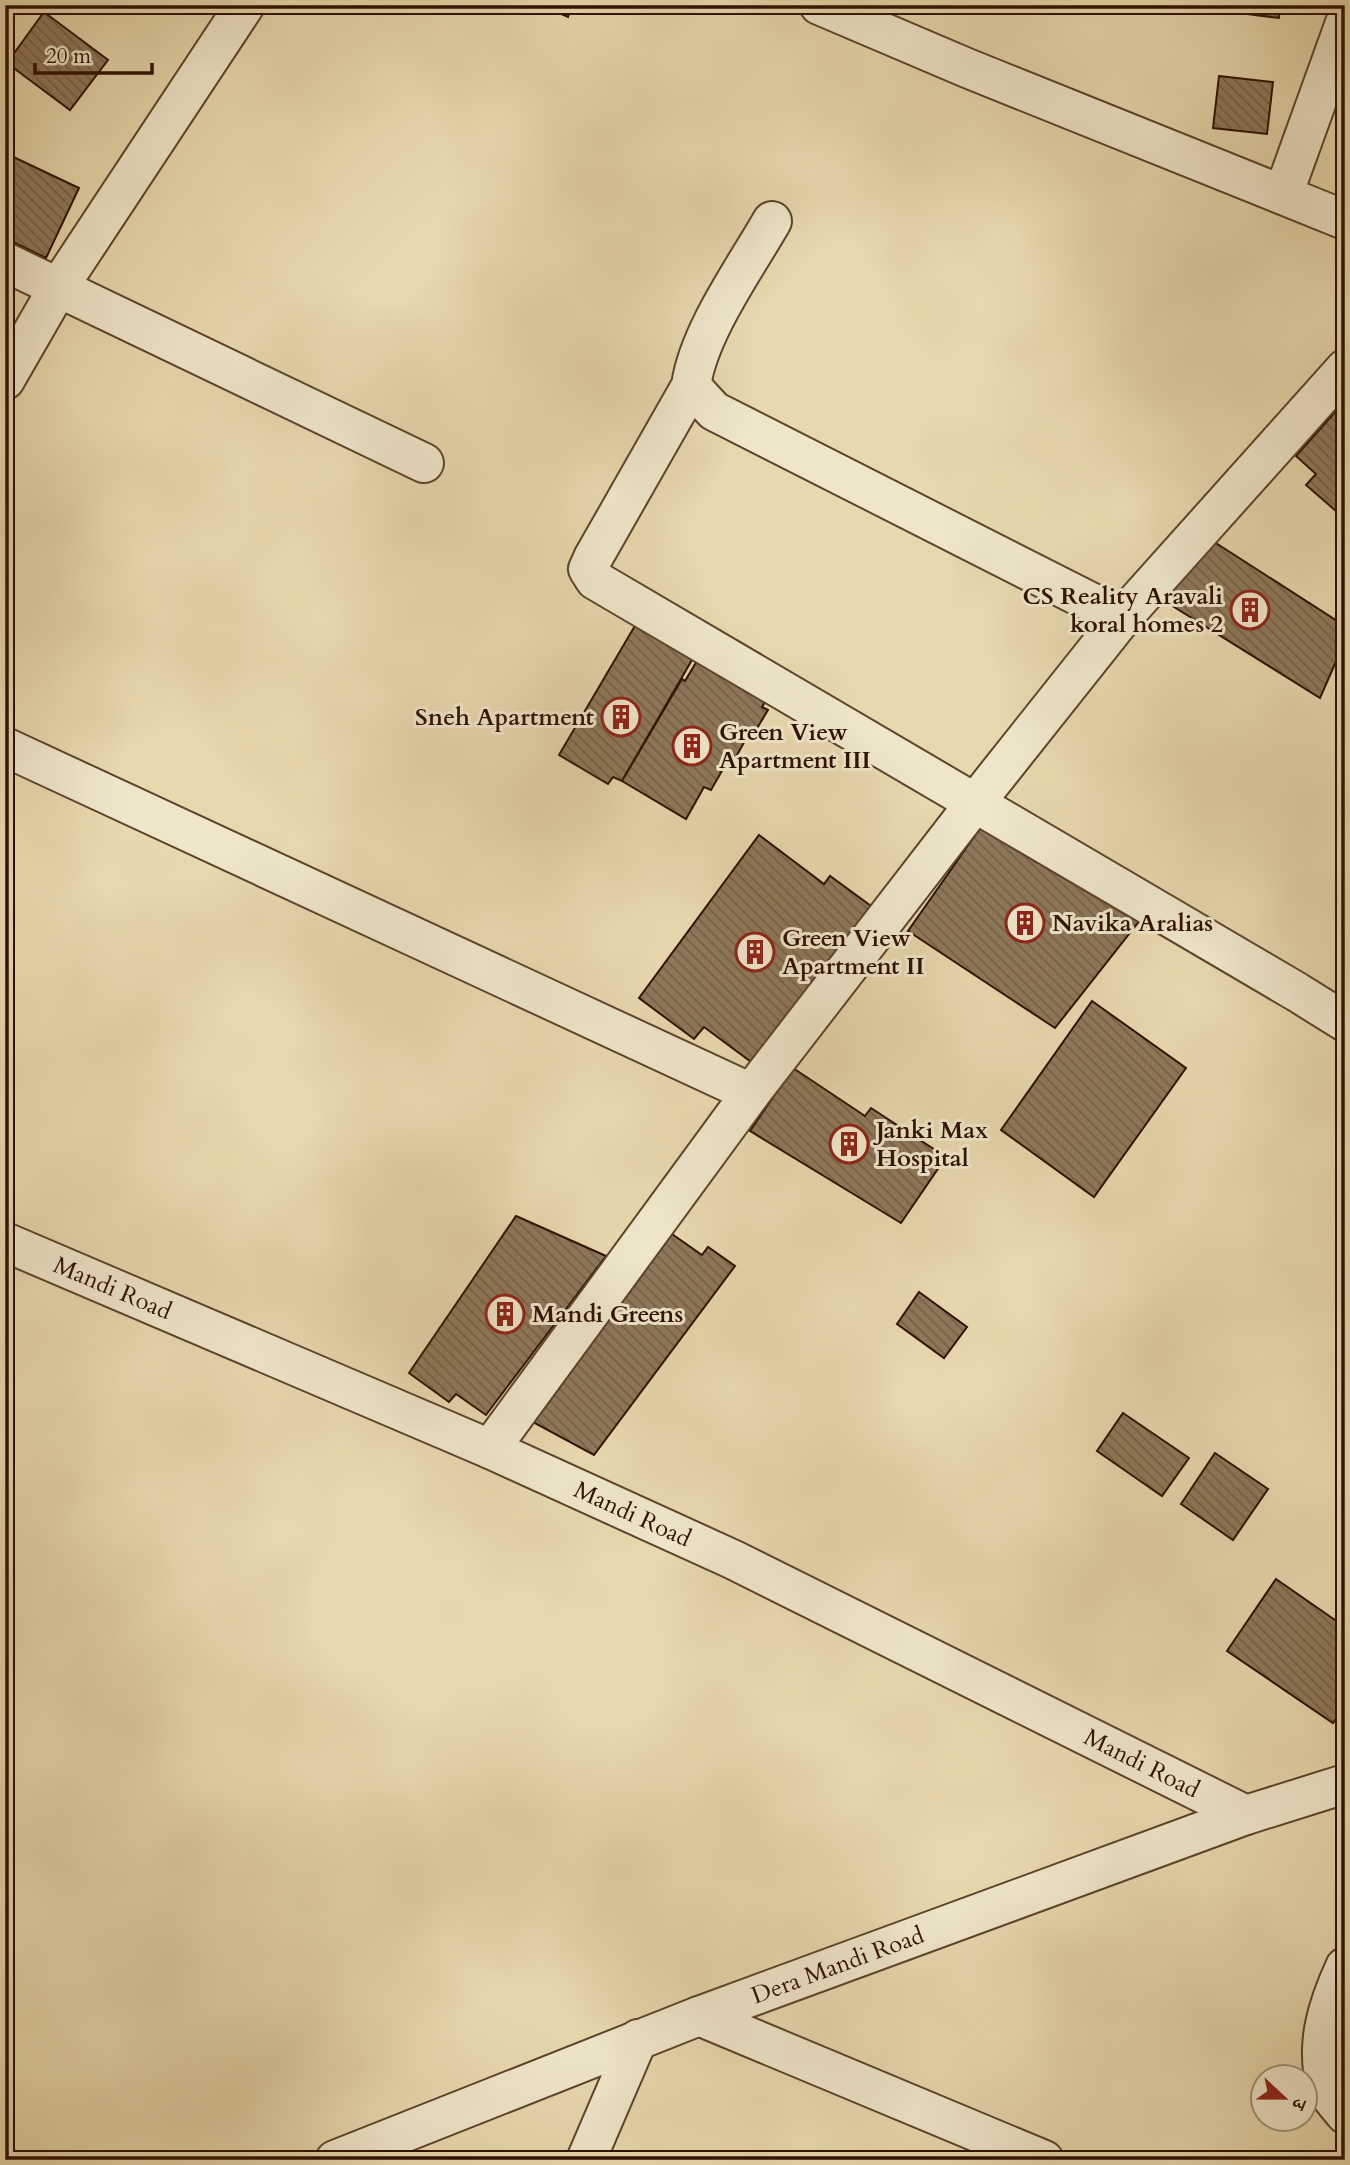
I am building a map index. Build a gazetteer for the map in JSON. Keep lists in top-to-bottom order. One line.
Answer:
{"streets":{"street":["Mandi Road","Dera Mandi Road"]},"crossings":[["Mandi Road","Dera Mandi Road"]],"places":{"building":["CS Reality Aravali koral homes 2","Sneh Apartment","Green View Apartment III","Navika Aralias","Green View Apartment II","Janki Max Hospital","Mandi Greens"]},"scale_bar":"20 m","north":"right"}
